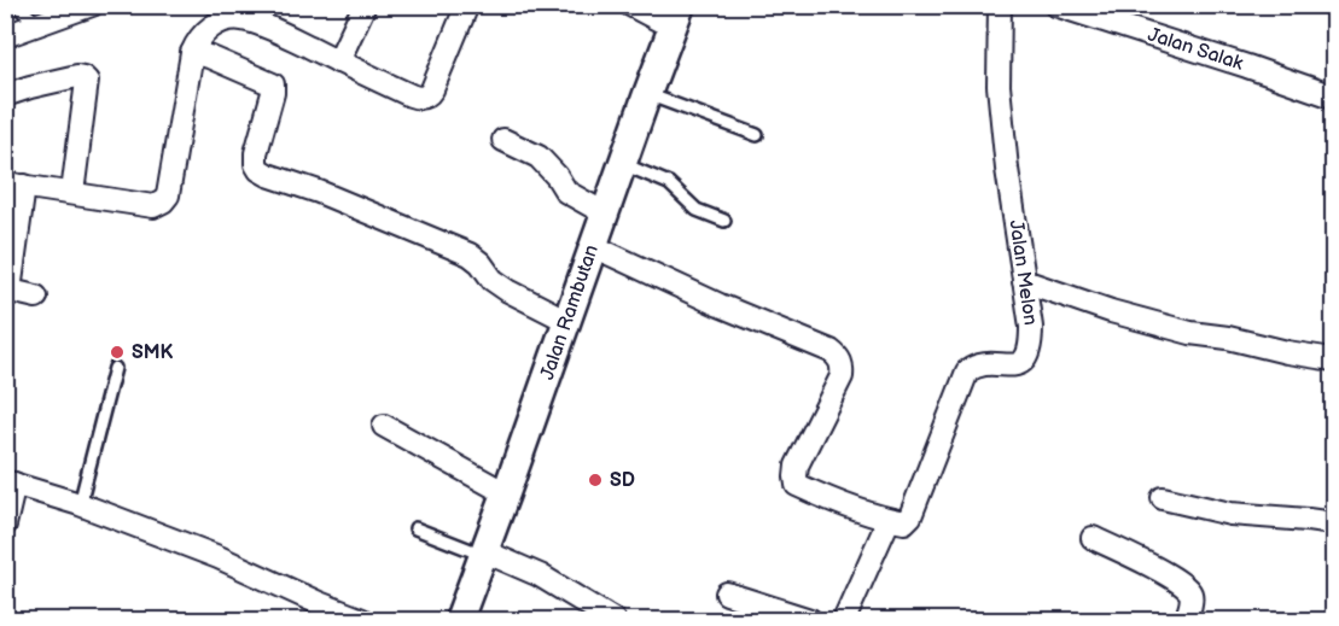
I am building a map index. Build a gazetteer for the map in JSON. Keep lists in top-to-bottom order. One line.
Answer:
{"streets":{"street":["Jalan Salak","Jalan Melon","Jalan Rambutan"]},"places":["SMK","SD"]}
